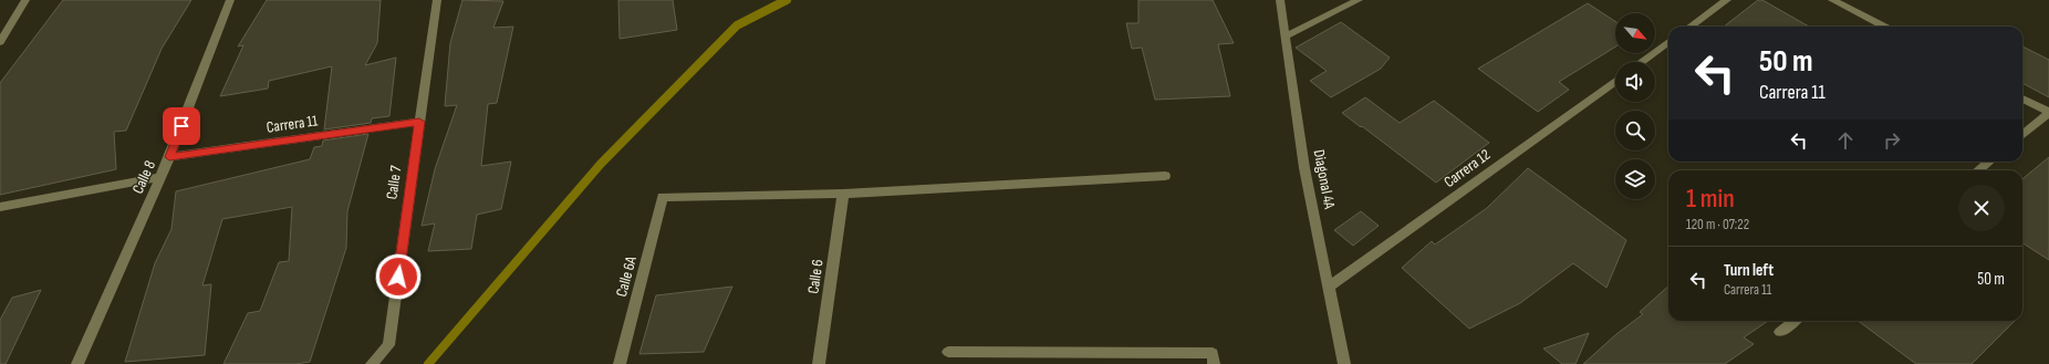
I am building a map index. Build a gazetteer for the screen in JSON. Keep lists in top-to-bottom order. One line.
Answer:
{"streets":{"street":["Carrera 11","Carrera 12","Calle 8","Diagonal 4A","Calle 7","Calle 6A","Calle 6"]},"crossings":[["Carrera 11","Calle 8"],["Carrera 11","Calle 7"],["Carrera 12","Diagonal 4A"],["Calle 6A","Calle 6"]],"north":"bottom right","page":{"turn":["50 m","Carrera 11"],"heading":["1 min","120 m · 07:22"],"list":[{"name":"Turn left","note":"Carrera 11","value":"50 m"}]}}
